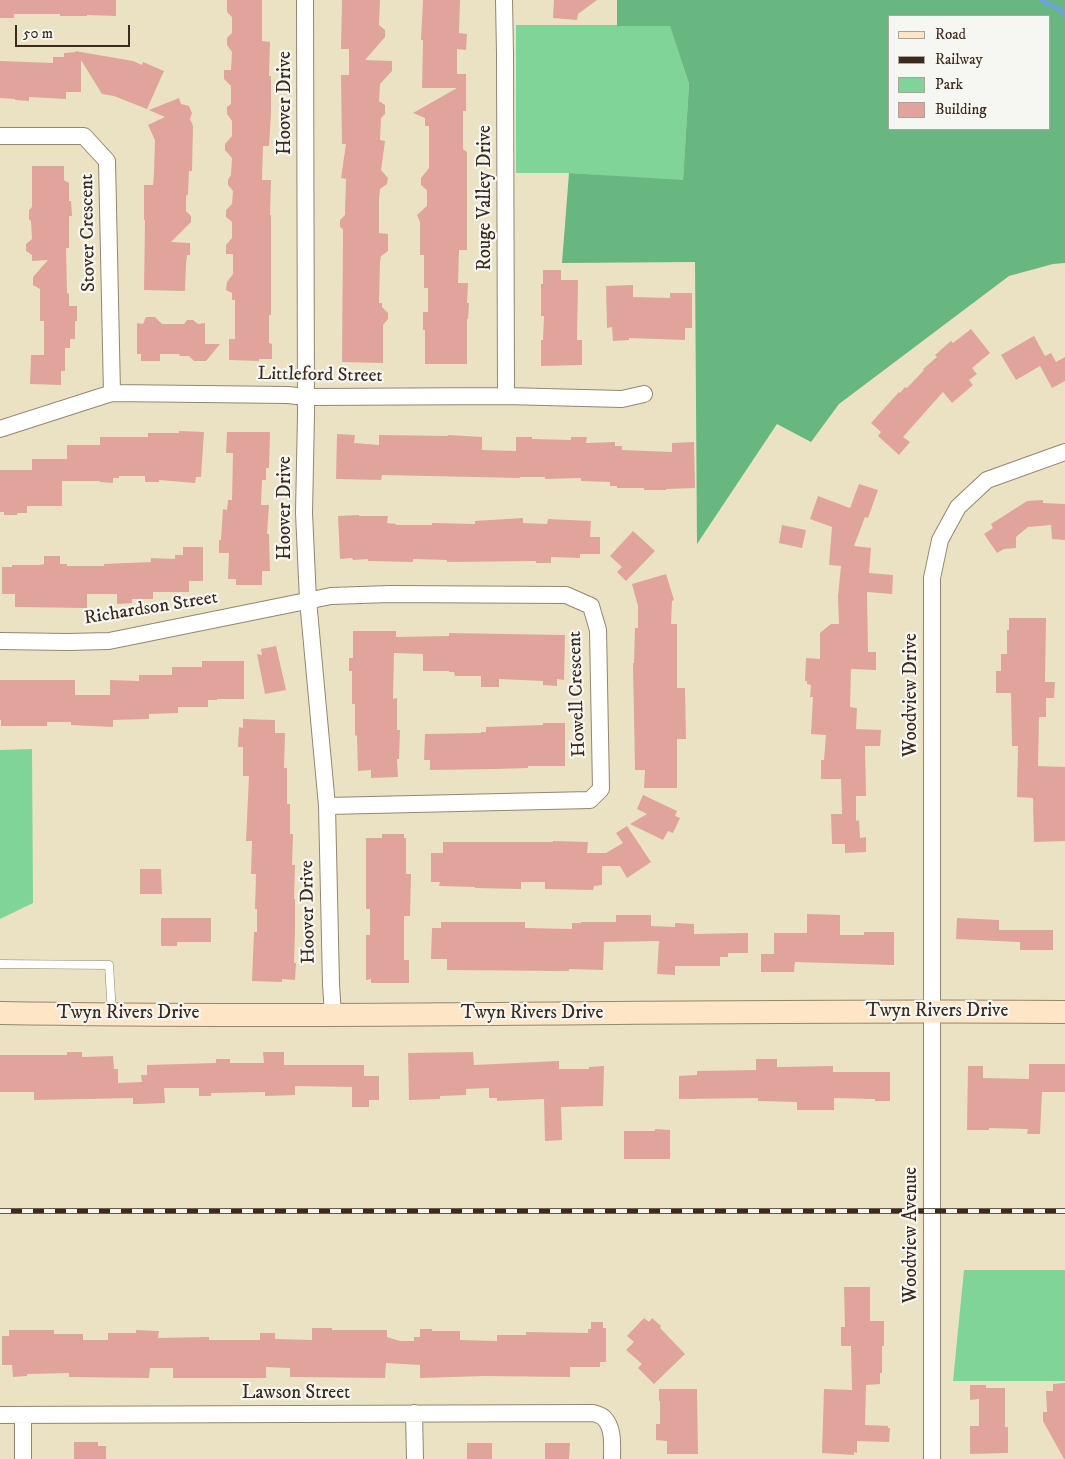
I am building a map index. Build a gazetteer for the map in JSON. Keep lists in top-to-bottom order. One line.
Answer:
{"streets":{"street":["Hoover Drive","Rouge Valley Drive","Stover Crescent","Littleford Street","Richardson Street","Howell Crescent","Woodview Drive","Twyn Rivers Drive","Woodview Avenue","Lawson Street"]},"crossings":[["Hoover Drive","Littleford Street"],["Hoover Drive","Richardson Street"],["Hoover Drive","Howell Crescent"],["Hoover Drive","Twyn Rivers Drive"],["Rouge Valley Drive","Littleford Street"],["Stover Crescent","Littleford Street"],["Richardson Street","Howell Crescent"],["Woodview Drive","Twyn Rivers Drive"],["Woodview Drive","Woodview Avenue"],["Twyn Rivers Drive","Woodview Avenue"]],"legend":["Road","Railway","Park","Building"],"scale_bar":"50 m"}
